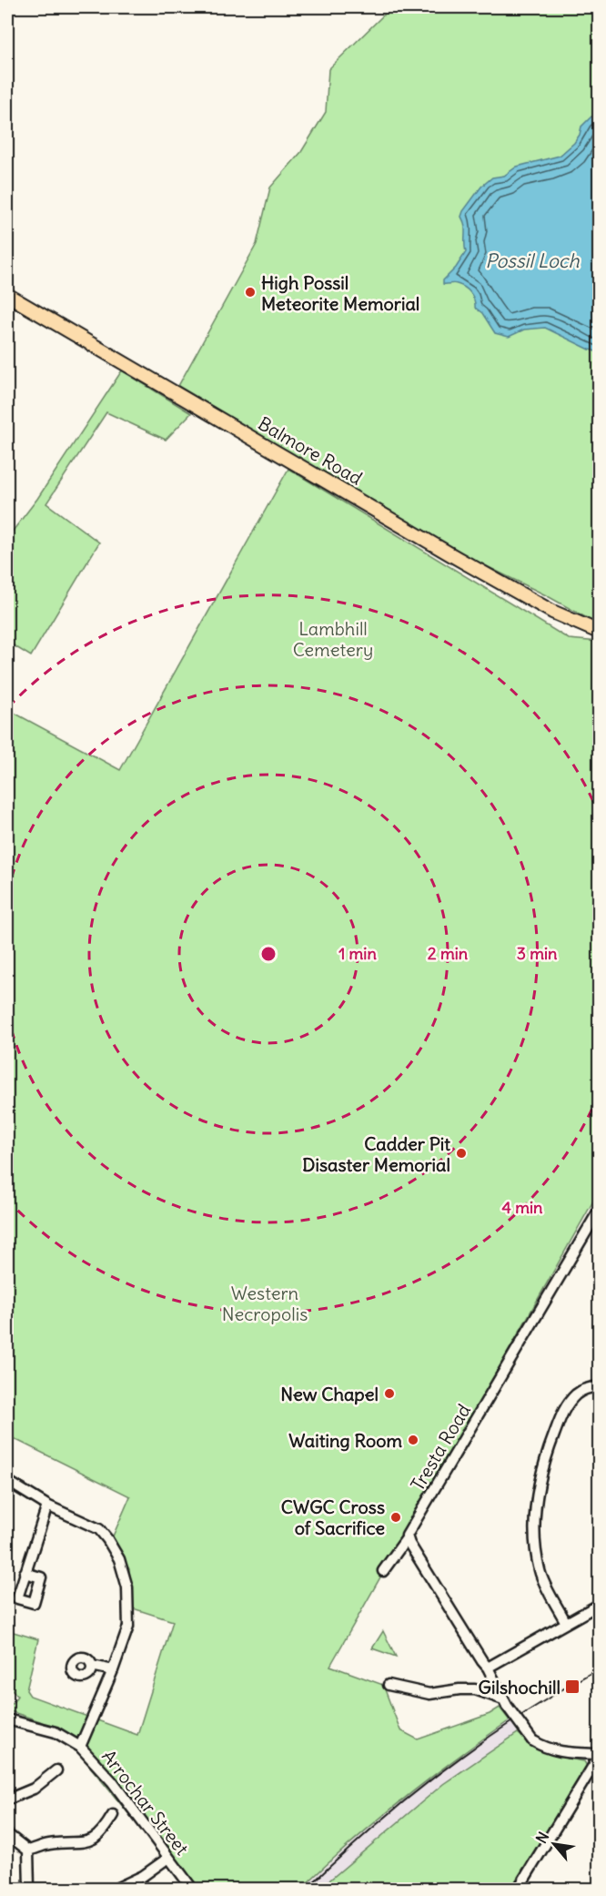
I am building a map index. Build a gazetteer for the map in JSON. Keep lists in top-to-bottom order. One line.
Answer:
{"streets":{"main road":["Balmore Road"],"street":["Tresta Road","Arrochar Street"]},"water":["Possil Loch"],"parks":["Lambhill Cemetery","Western Necropolis"],"places":{"other":["High Possil Meteorite Memorial","Cadder Pit Disaster Memorial","New Chapel","Waiting Room","CWGC Cross of Sacrifice"],"transit":["Gilshochill"]},"north":"top left","rings":["1 min","2 min","3 min","4 min"]}
